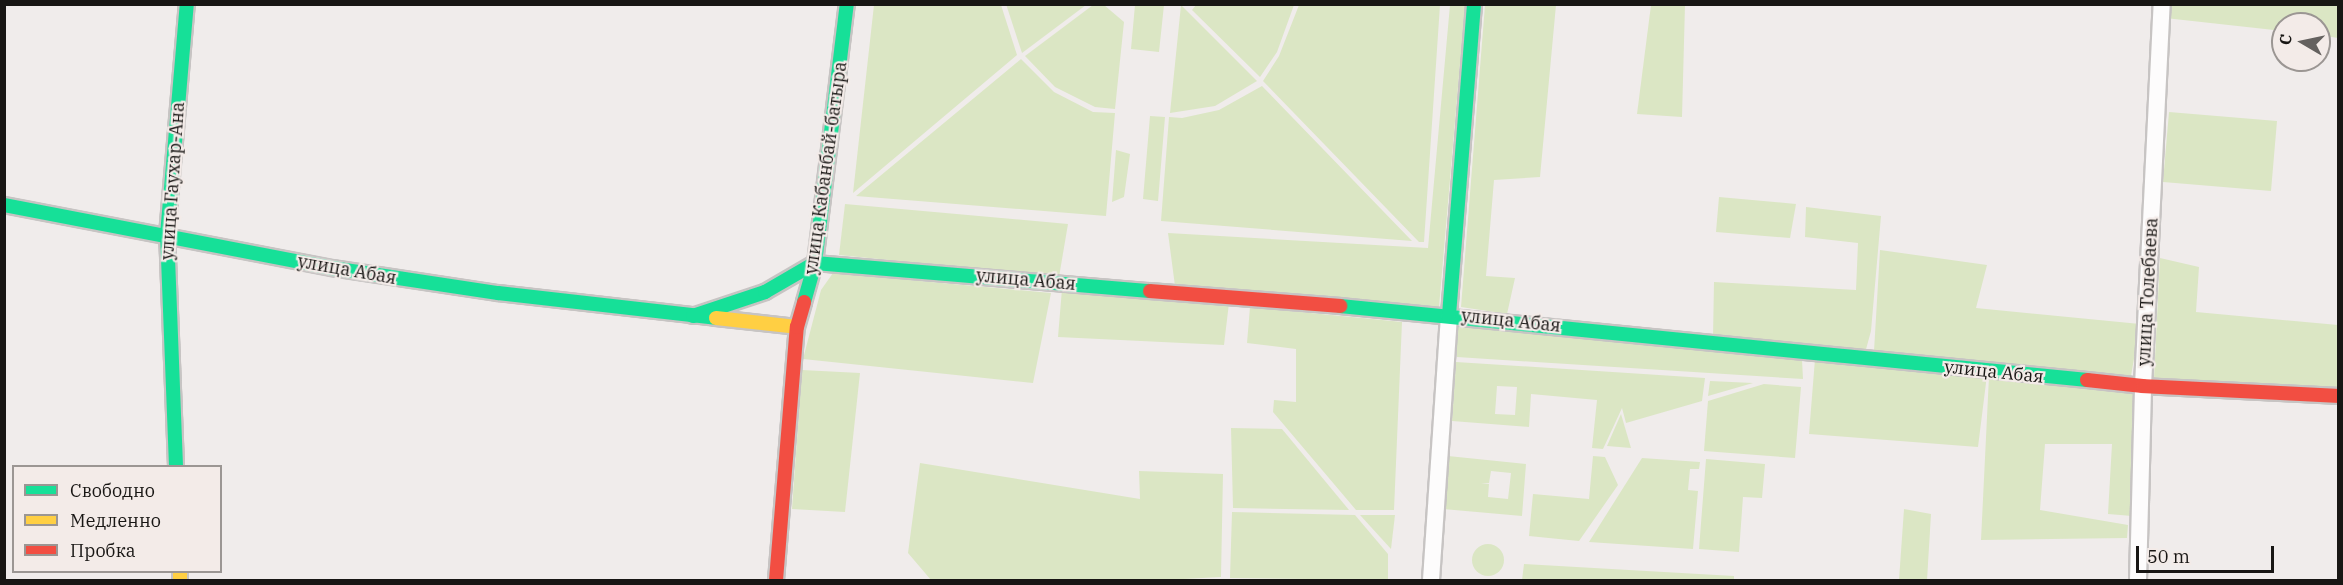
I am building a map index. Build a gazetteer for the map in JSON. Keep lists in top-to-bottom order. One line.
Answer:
{"streets":{"main road":["улица Кабанбай-батыра","улица Гаухар-Ана","улица Абая"],"street":["улица Толебаева"]},"crossings":[["улица Кабанбай-батыра","улица Абая"],["улица Гаухар-Ана","улица Абая"],["улица Абая","улица Толебаева"]],"legend":["Свободно","Медленно","Пробка"],"scale_bar":"50 m","north":"left"}
